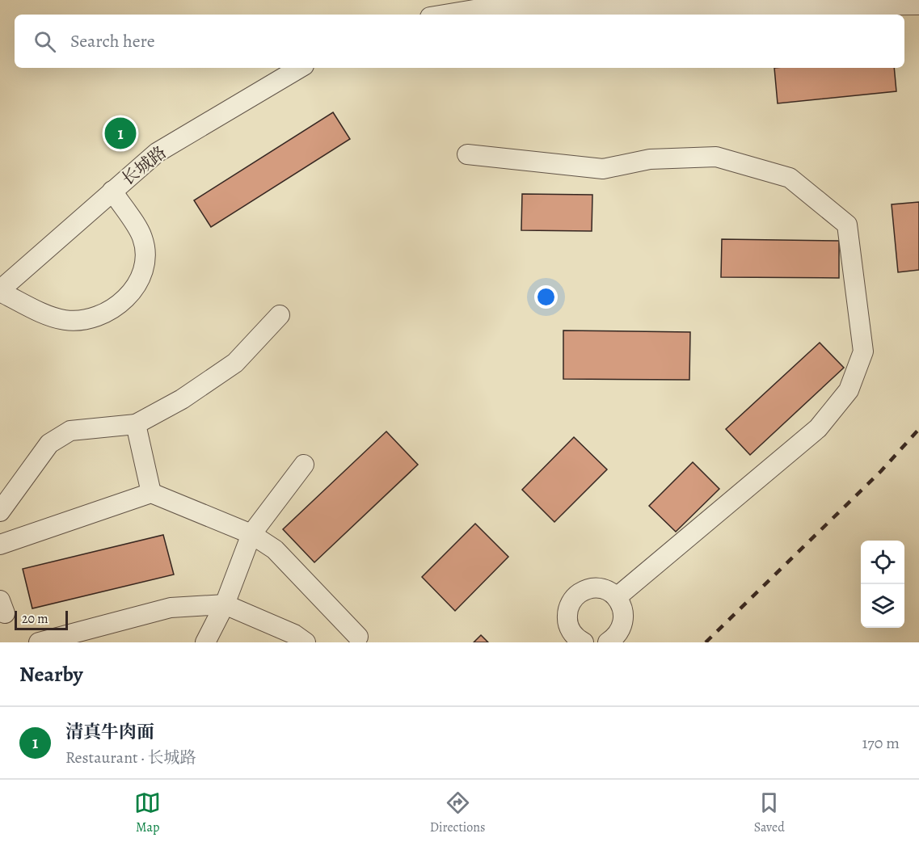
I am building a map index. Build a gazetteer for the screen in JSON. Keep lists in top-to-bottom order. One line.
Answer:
{"streets":{"street":["长城路"]},"scale_bar":"20 m","page":{"search":"Search here","pins":"1","scale":"20 m","heading":"Nearby","list":[{"mark":"1","name":"清真牛肉面","note":"Restaurant · 长城路","value":"170 m"}],"nav":["Map","Directions","Saved"]}}
